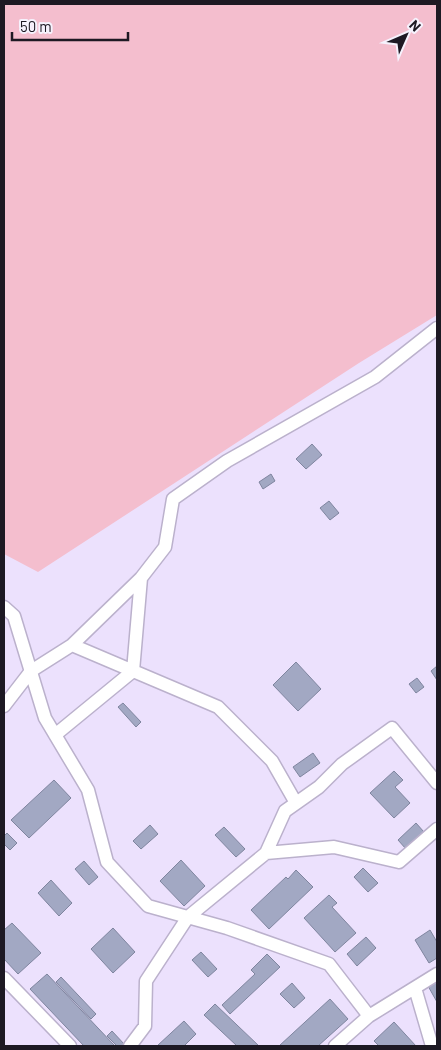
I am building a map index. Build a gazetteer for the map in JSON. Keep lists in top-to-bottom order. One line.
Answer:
{"scale_bar":"50 m","north":"top right"}
